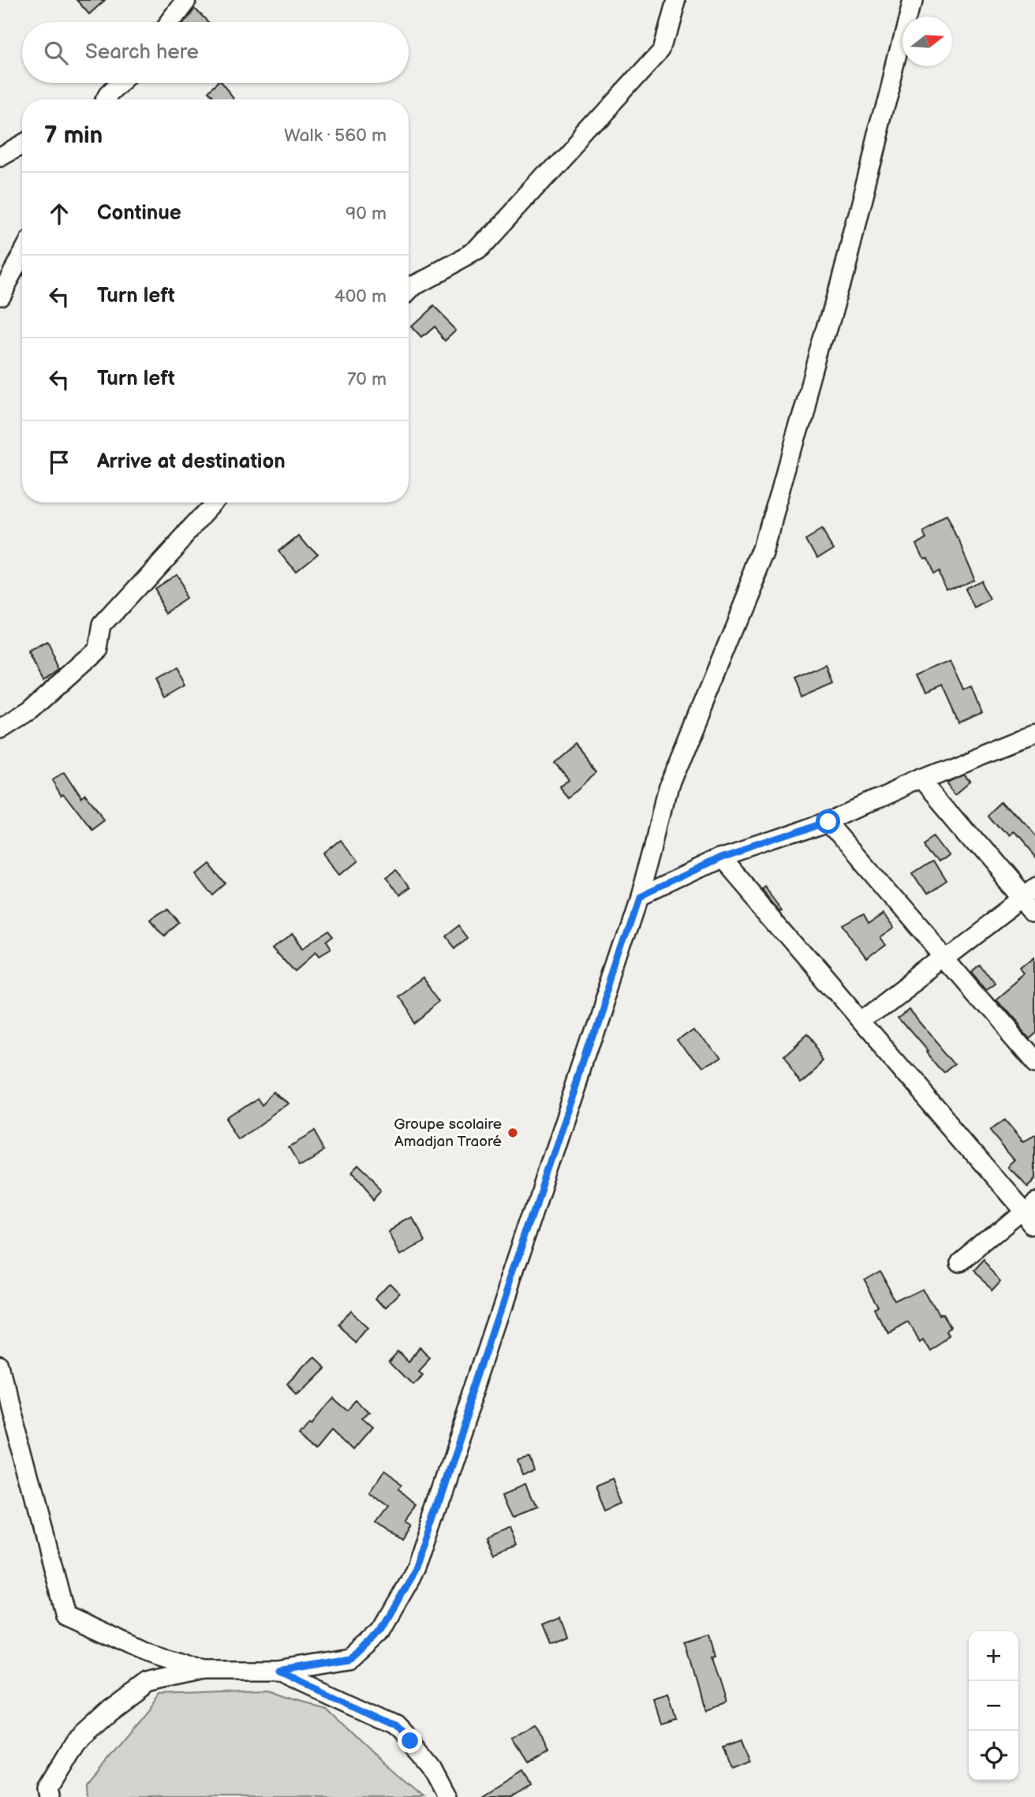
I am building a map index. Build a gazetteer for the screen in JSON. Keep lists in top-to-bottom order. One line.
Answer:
{"places":["Groupe scolaire Amadjan Traoré"],"north":"right","page":{"search":"Search here","heading":["7 min","Walk · 560 m"],"list":[["Continue","90 m"],["Turn left","400 m"],["Turn left","70 m"],"Arrive at destination"],"map_buttons":["+","−"]}}
